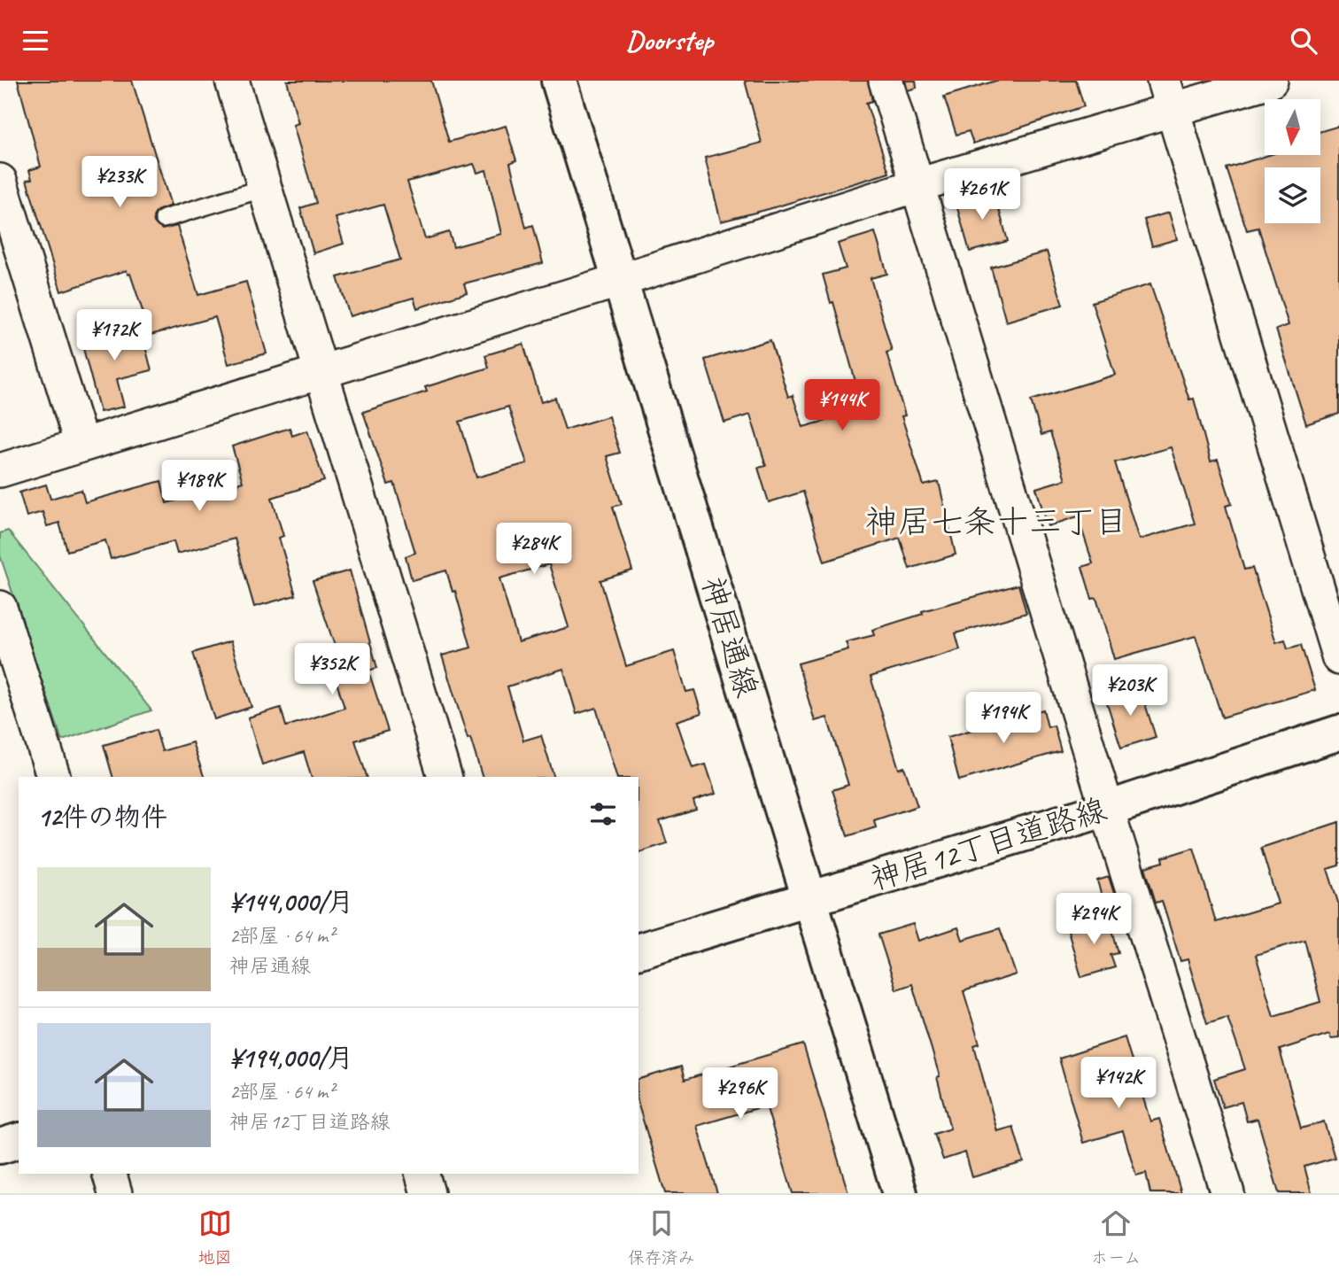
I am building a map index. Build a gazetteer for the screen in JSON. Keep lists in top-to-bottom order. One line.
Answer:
{"streets":{"street":["神居通線","神居12丁目道路線"]},"crossings":[["神居通線","神居12丁目道路線"]],"districts":["神居七条十三丁目"],"north":"bottom","page":{"header":"Doorstep","price":["¥233K","¥261K","¥172K","¥144K","¥189K","¥284K","¥352K","¥203K","¥194K","¥294K","¥142K","¥296K"],"heading":"12件の物件","list":[{"name":"¥144,000/月","note":"2部屋 · 64 m² · 神居通線"},{"name":"¥194,000/月","note":"2部屋 · 64 m² · 神居12丁目道路線"}],"tabs":["地図","保存済み","ホーム"]}}
